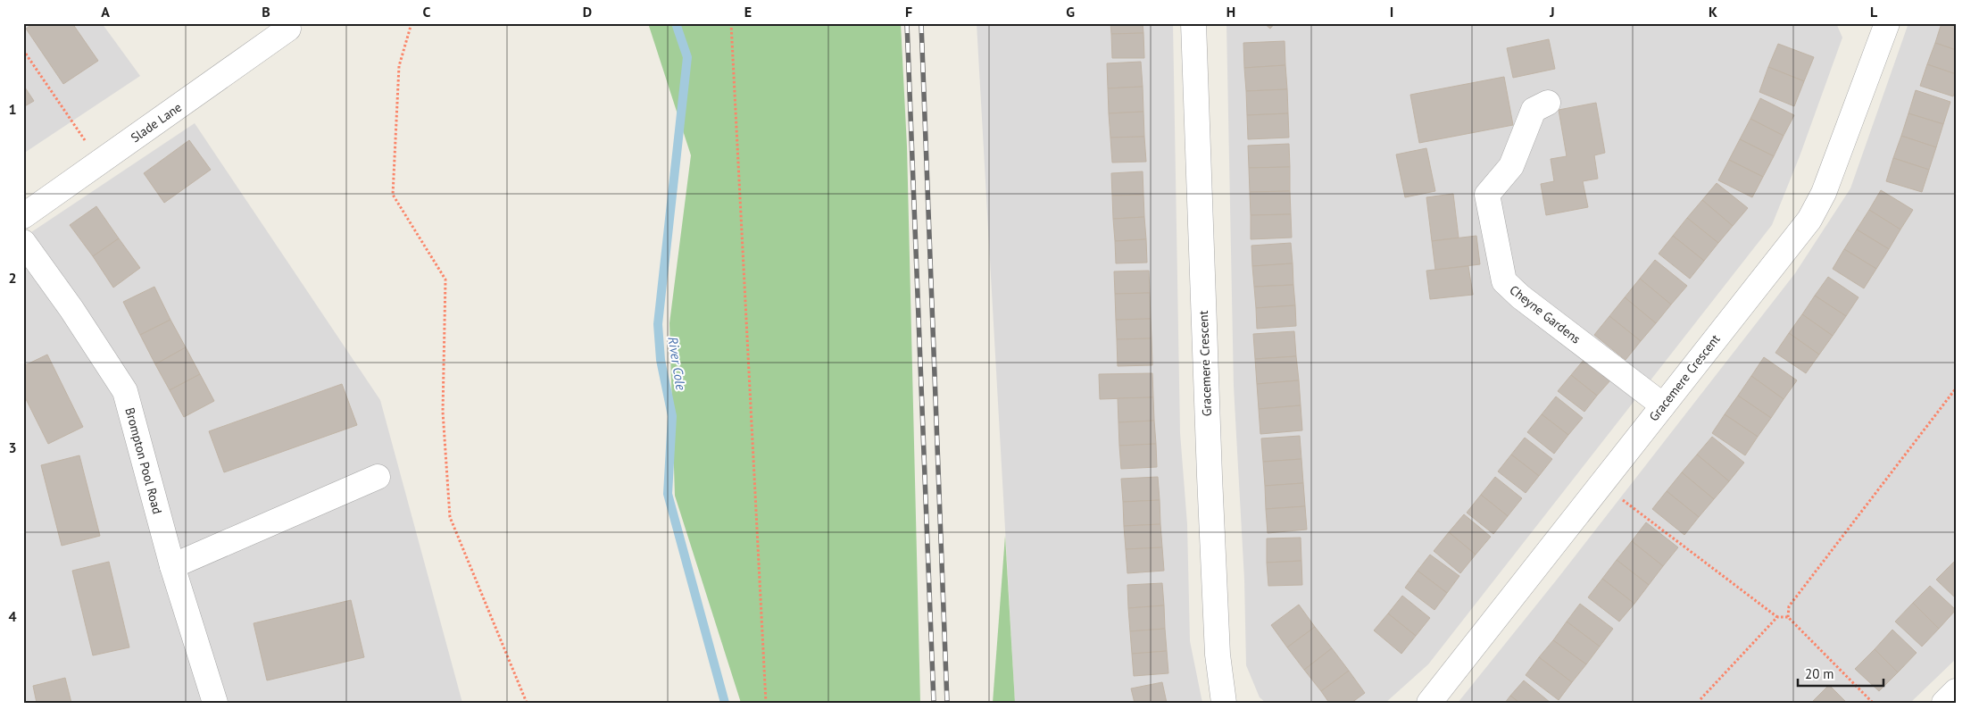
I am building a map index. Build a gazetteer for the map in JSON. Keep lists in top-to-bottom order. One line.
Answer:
{"streets":{"street":["Slade Lane","Cheyne Gardens","Gracemere Crescent","Brompton Pool Road"]},"crossings":[["Cheyne Gardens","Gracemere Crescent"]],"water":["River Cole"],"scale_bar":"20 m","grid":{"columns":["A","B","C","D","E","F","G","H","I","J","K","L"],"rows":["1","2","3","4"]}}
